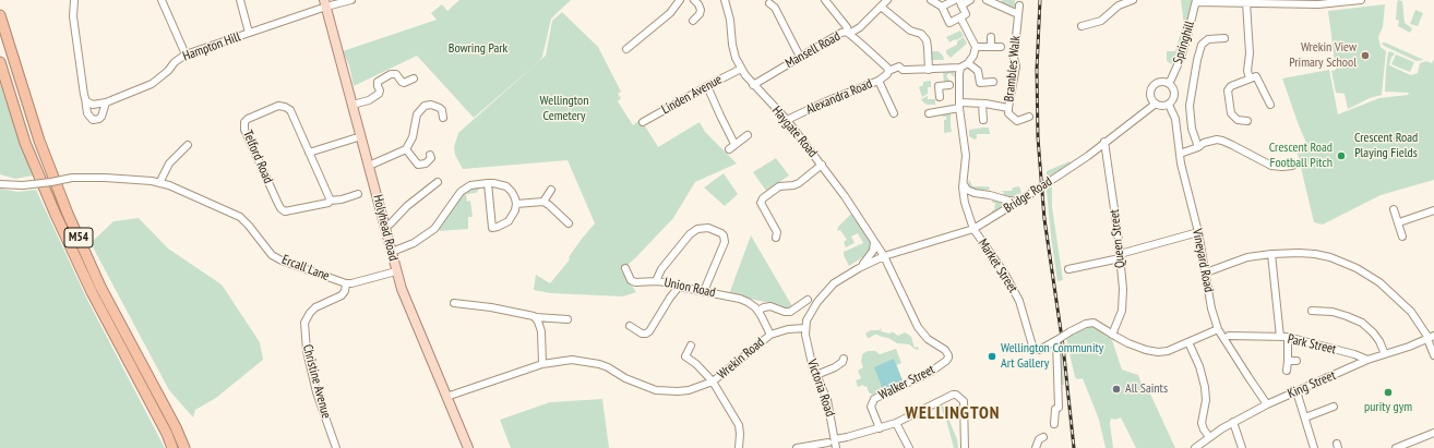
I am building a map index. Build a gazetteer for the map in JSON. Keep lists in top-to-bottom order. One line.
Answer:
{"streets":{"highway":["M54"],"main road":["Holyhead Road"],"street":["Springhill","Hampton Hill","Mansell Road","Brambles Walk","Linden Avenue","Alexandra Road","Haygate Road","Telford Road","Bridge Road","Queen Street","Vineyard Road","Market Street","Ercall Lane","Union Road","Park Street","Wrekin Road","Christine Avenue","Walker Street","King Street","Victoria Road"]},"crossings":[["Springhill","Bridge Road"],["Springhill","Vineyard Road"],["Hampton Hill","Holyhead Road"],["Mansell Road","Alexandra Road"],["Mansell Road","Haygate Road"],["Brambles Walk","Market Street"],["Linden Avenue","Haygate Road"],["Alexandra Road","Haygate Road"],["Haygate Road","Bridge Road"],["Haygate Road","Walker Street"],["Bridge Road","Queen Street"],["Bridge Road","Vineyard Road"],["Bridge Road","Market Street"],["Bridge Road","Walker Street"],["Holyhead Road","Ercall Lane"],["Holyhead Road","Wrekin Road"],["Vineyard Road","King Street"],["Ercall Lane","Christine Avenue"],["Union Road","Wrekin Road"],["Park Street","King Street"],["Wrekin Road","Victoria Road"]],"districts":["WELLINGTON"],"parks":["Bowring Park","Wellington Cemetery","Crescent Road Playing Fields"],"places":["Wrekin View Primary School","Crescent Road Football Pitch","Wellington Community Art Gallery","All Saints","purity gym"]}
